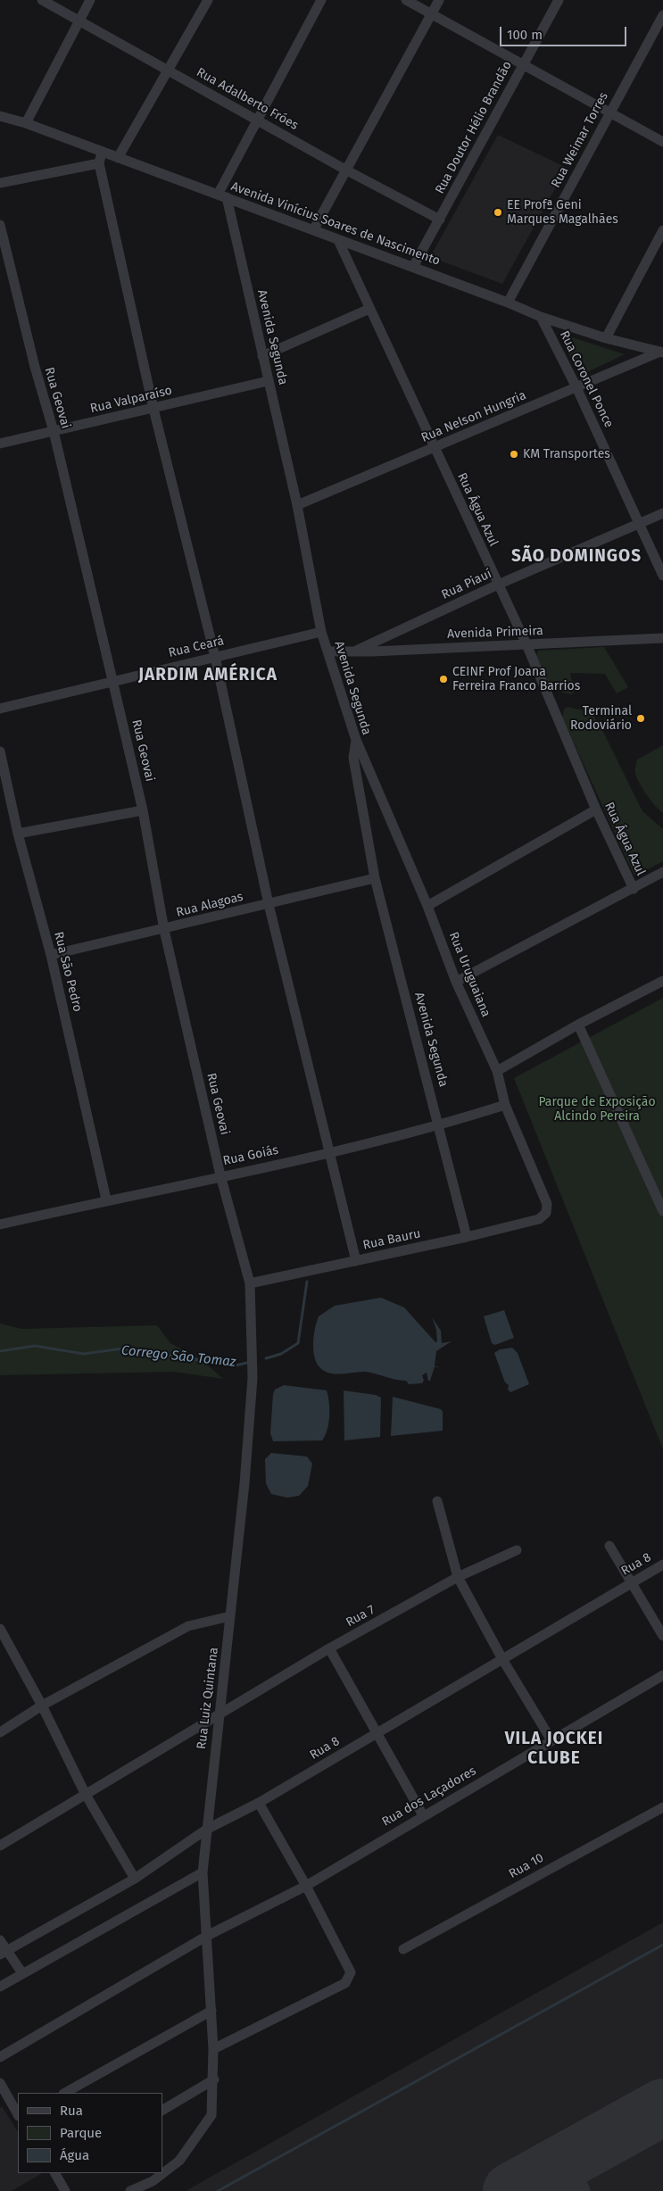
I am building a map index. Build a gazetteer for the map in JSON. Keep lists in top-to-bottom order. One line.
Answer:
{"streets":{"street":["Rua Adalberto Fróes","Rua Doutor Hélio Brandão","Rua Weimar Torres","Avenida Vinícius Soares de Nascimento","Avenida Segunda","Rua Coronel Ponce","Rua Geovai","Rua Valparaíso","Rua Nelson Hungria","Rua Água Azul","Rua Piauí","Avenida Primeira","Rua Ceará","Rua Alagoas","Rua São Pedro","Rua Uruguaiana","Rua Goiás","Rua Bauru","Rua 8","Rua 7","Rua Luiz Quintana","Rua dos Laçadores","Rua 10"]},"crossings":[["Rua Adalberto Fróes","Rua Doutor Hélio Brandão"],["Rua Doutor Hélio Brandão","Avenida Vinícius Soares de Nascimento"],["Rua Weimar Torres","Avenida Vinícius Soares de Nascimento"],["Avenida Vinícius Soares de Nascimento","Avenida Segunda"],["Avenida Vinícius Soares de Nascimento","Rua Coronel Ponce"],["Avenida Vinícius Soares de Nascimento","Rua Nelson Hungria"],["Avenida Vinícius Soares de Nascimento","Rua Água Azul"],["Avenida Segunda","Rua Valparaíso"],["Avenida Segunda","Rua Nelson Hungria"],["Avenida Segunda","Avenida Primeira"],["Avenida Segunda","Rua Ceará"],["Avenida Segunda","Rua Alagoas"],["Avenida Segunda","Rua Uruguaiana"],["Avenida Segunda","Rua Goiás"],["Avenida Segunda","Rua Bauru"],["Rua Coronel Ponce","Rua Nelson Hungria"],["Rua Coronel Ponce","Rua Piauí"],["Rua Geovai","Rua Valparaíso"],["Rua Geovai","Rua Ceará"],["Rua Geovai","Rua Alagoas"],["Rua Geovai","Rua Goiás"],["Rua Geovai","Rua Bauru"],["Rua Geovai","Rua Luiz Quintana"],["Rua Nelson Hungria","Rua Água Azul"],["Rua Água Azul","Rua Piauí"],["Rua Água Azul","Avenida Primeira"],["Rua Piauí","Avenida Primeira"],["Rua Alagoas","Rua São Pedro"],["Rua São Pedro","Rua Goiás"],["Rua Uruguaiana","Rua Goiás"],["Rua Uruguaiana","Rua Bauru"],["Rua Bauru","Rua Luiz Quintana"],["Rua 8","Rua Luiz Quintana"],["Rua 7","Rua Luiz Quintana"],["Rua Luiz Quintana","Rua dos Laçadores"]],"districts":["SÃO DOMINGOS","JARDIM AMÉRICA","VILA JOCKEI CLUBE"],"water":["Corrego São Tomaz"],"parks":["Parque de Exposição Alcindo Pereira"],"places":["EE Profª Geni Marques Magalhães","KM Transportes","CEINF Prof Joana Ferreira Franco Barrios","Terminal Rodoviário"],"legend":["Rua","Parque","Água"],"scale_bar":"100 m"}
